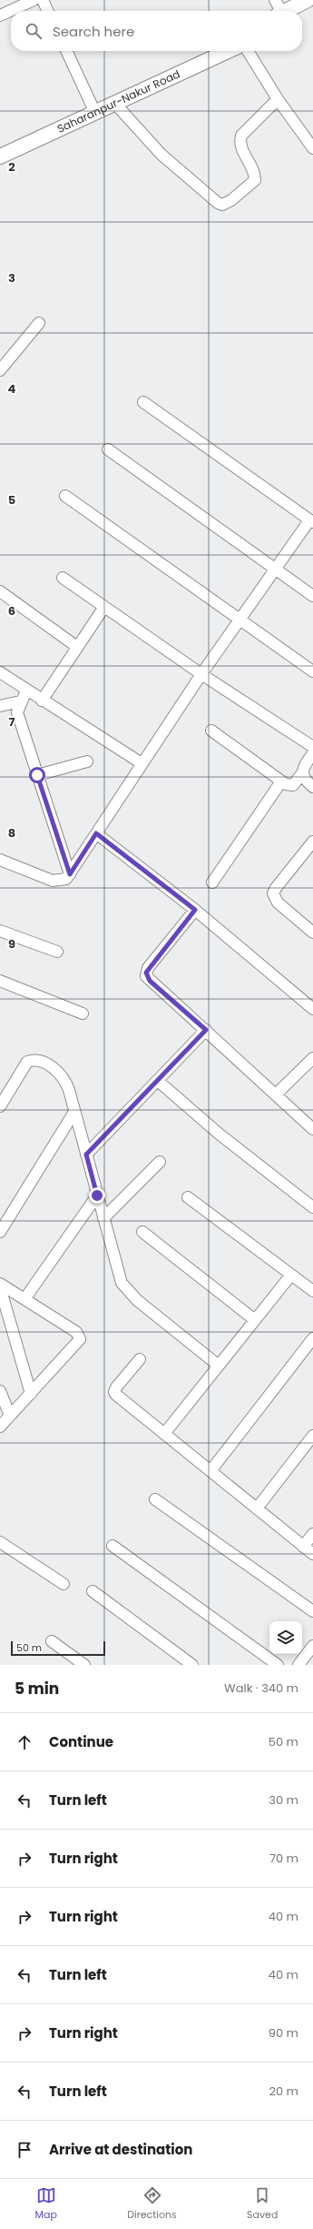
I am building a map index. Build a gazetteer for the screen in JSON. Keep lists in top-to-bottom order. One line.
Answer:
{"streets":{"main road":["Saharanpur-Nakur Road"]},"scale_bar":"50 m","page":{"search":"Search here","scale":"50 m","heading":["5 min","Walk · 340 m"],"list":[["Continue","50 m"],["Turn left","30 m"],["Turn right","70 m"],["Turn right","40 m"],["Turn left","40 m"],["Turn right","90 m"],["Turn left","20 m"],"Arrive at destination"],"nav":["Map","Directions","Saved"]},"grid":{"rows":["2","3","4","5","6","7","8","9"]}}
